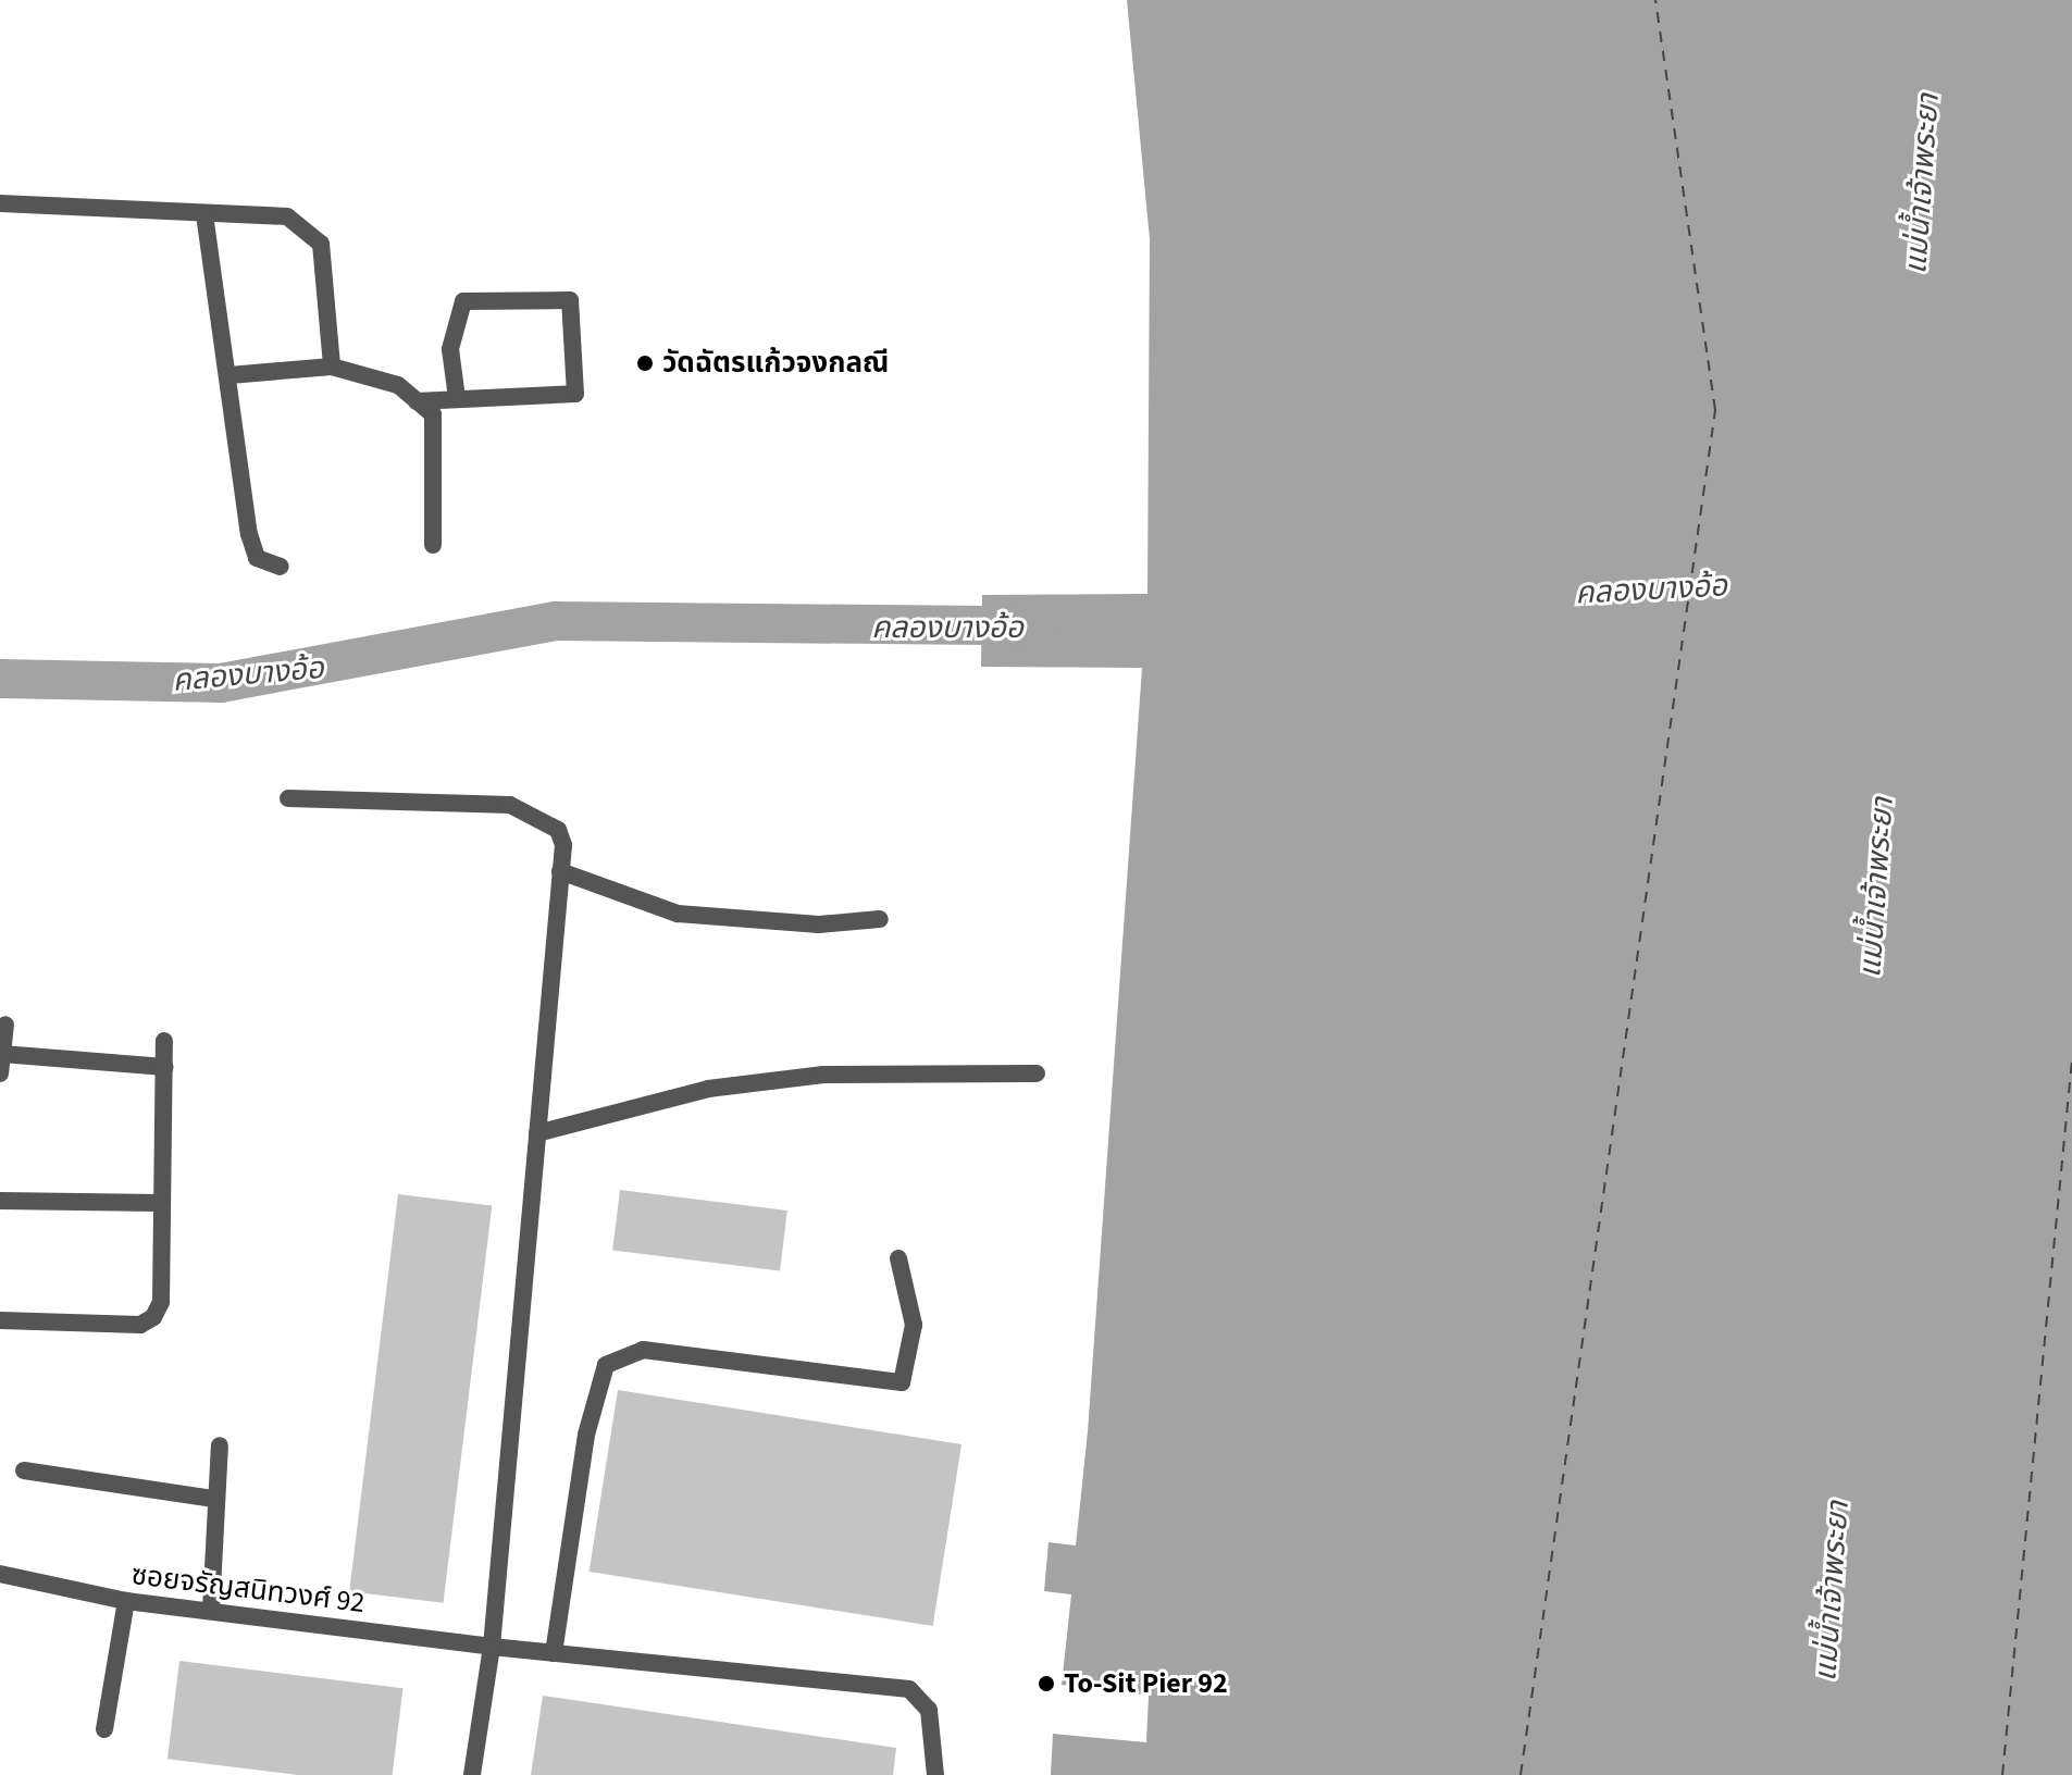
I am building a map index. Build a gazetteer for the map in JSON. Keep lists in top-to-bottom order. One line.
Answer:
{"streets":{"street":["ซอยจรัญสนิทวงศ์ 92"]},"water":["แม่น้ำเจ้าพระยา","คลองบางอ้อ"],"places":["วัดฉัตรแก้วจงกลณี","To-Sit Pier 92"]}
